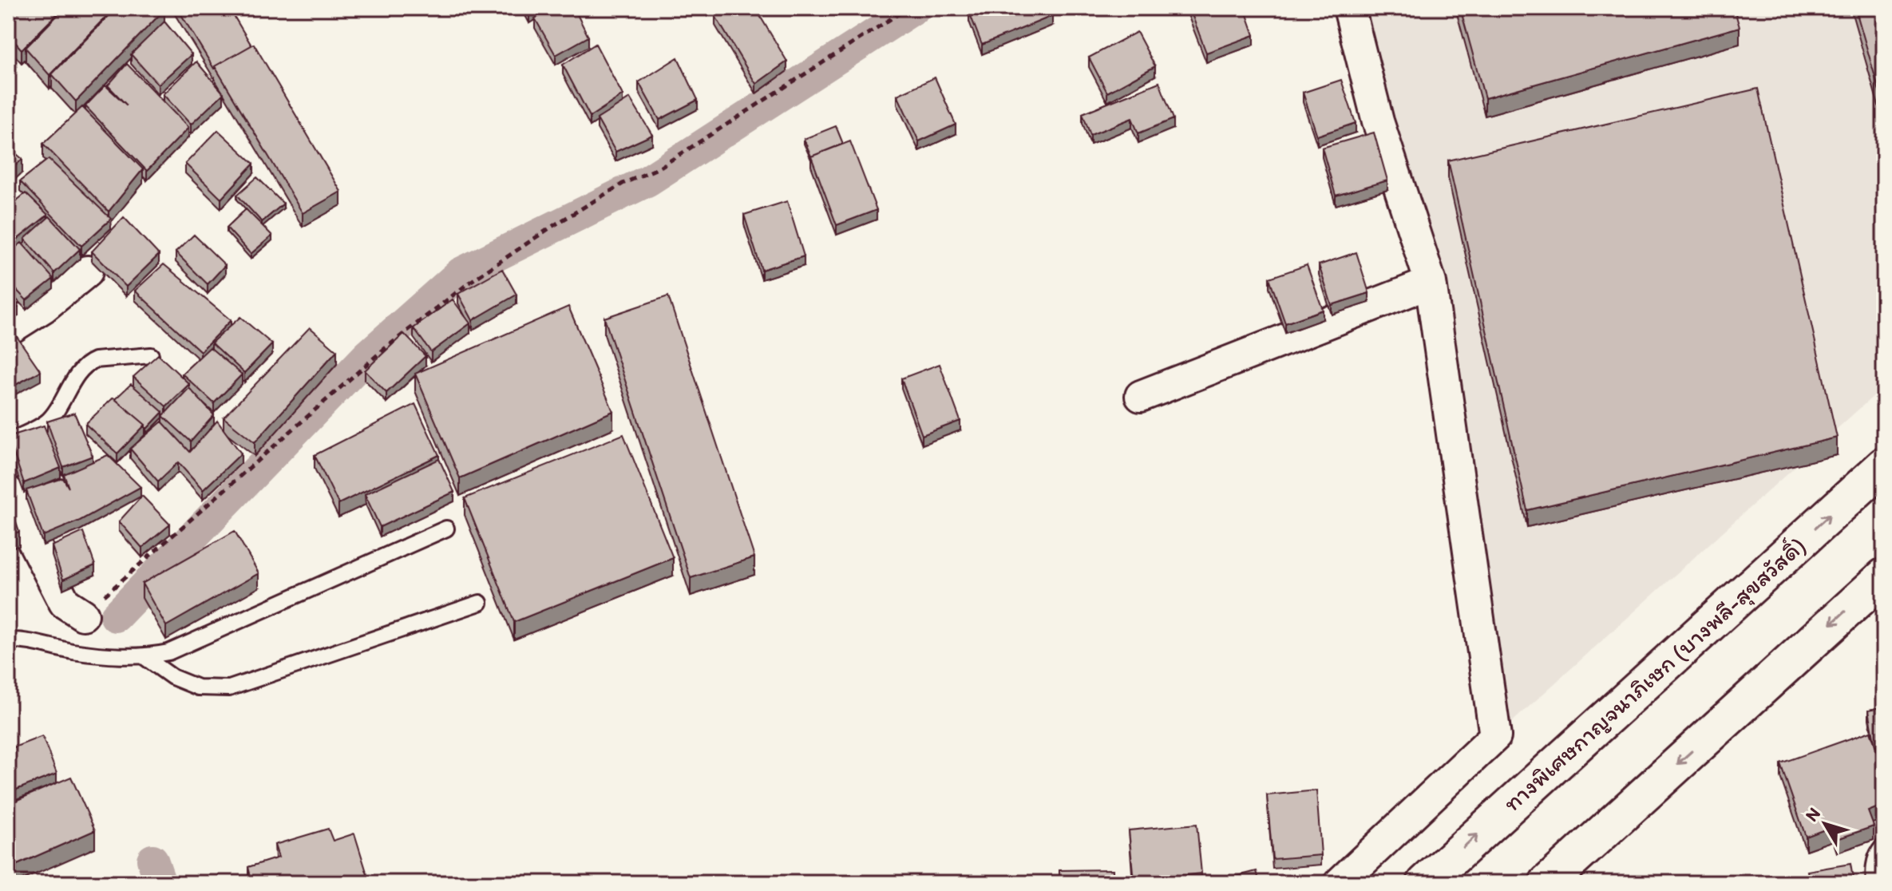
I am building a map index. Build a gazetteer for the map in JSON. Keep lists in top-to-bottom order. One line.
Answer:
{"streets":{"highway":["ทางพิเศษกาญจนาภิเษก (บางพลี-สุขสวัสดิ์)"]},"north":"top left"}
